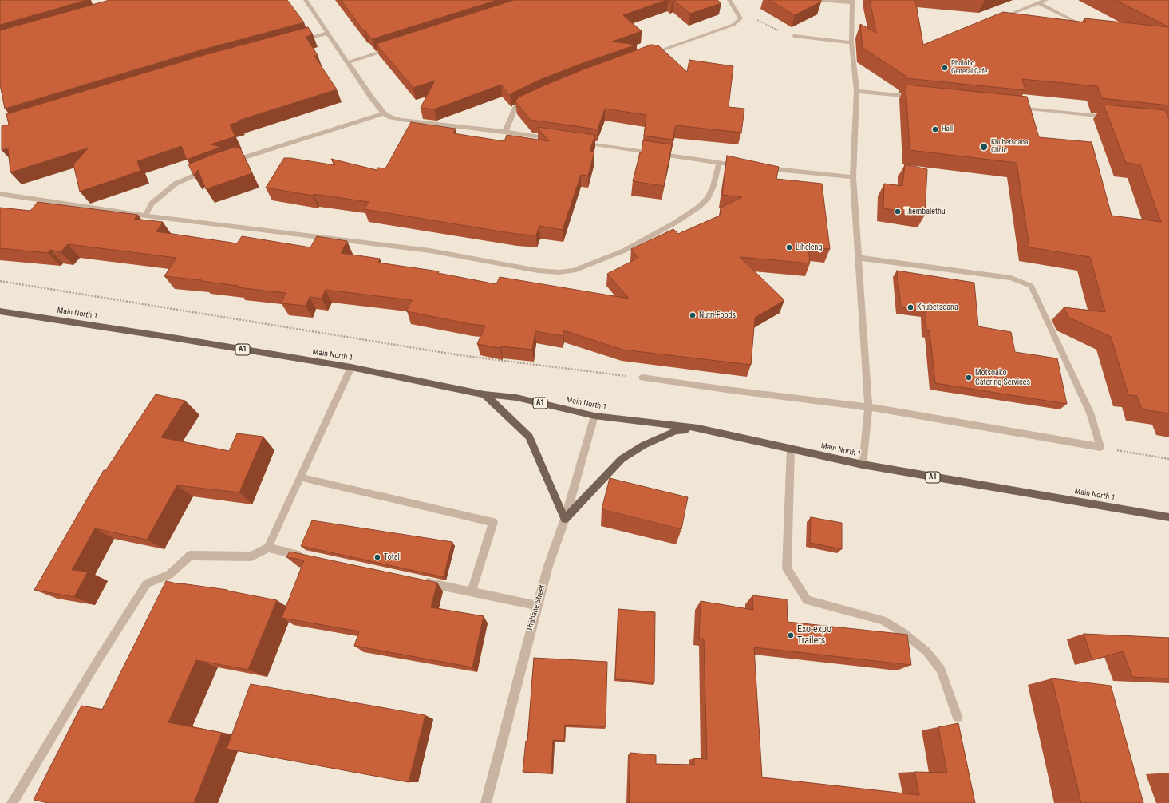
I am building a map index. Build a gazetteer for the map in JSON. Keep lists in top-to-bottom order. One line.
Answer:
{"streets":{"main road":["Main North 1","A1"],"street":["Thabane Street"]},"crossings":[["Main North 1","Thabane Street"]],"places":["Pholoho General Cafe","Hall","Khubetsoana Clinic","Thembalethu","Liheleng","Khubetsoana","Nutri-Foods","Motsoako Catering Services","Total","Exo-expo Trailers"]}
